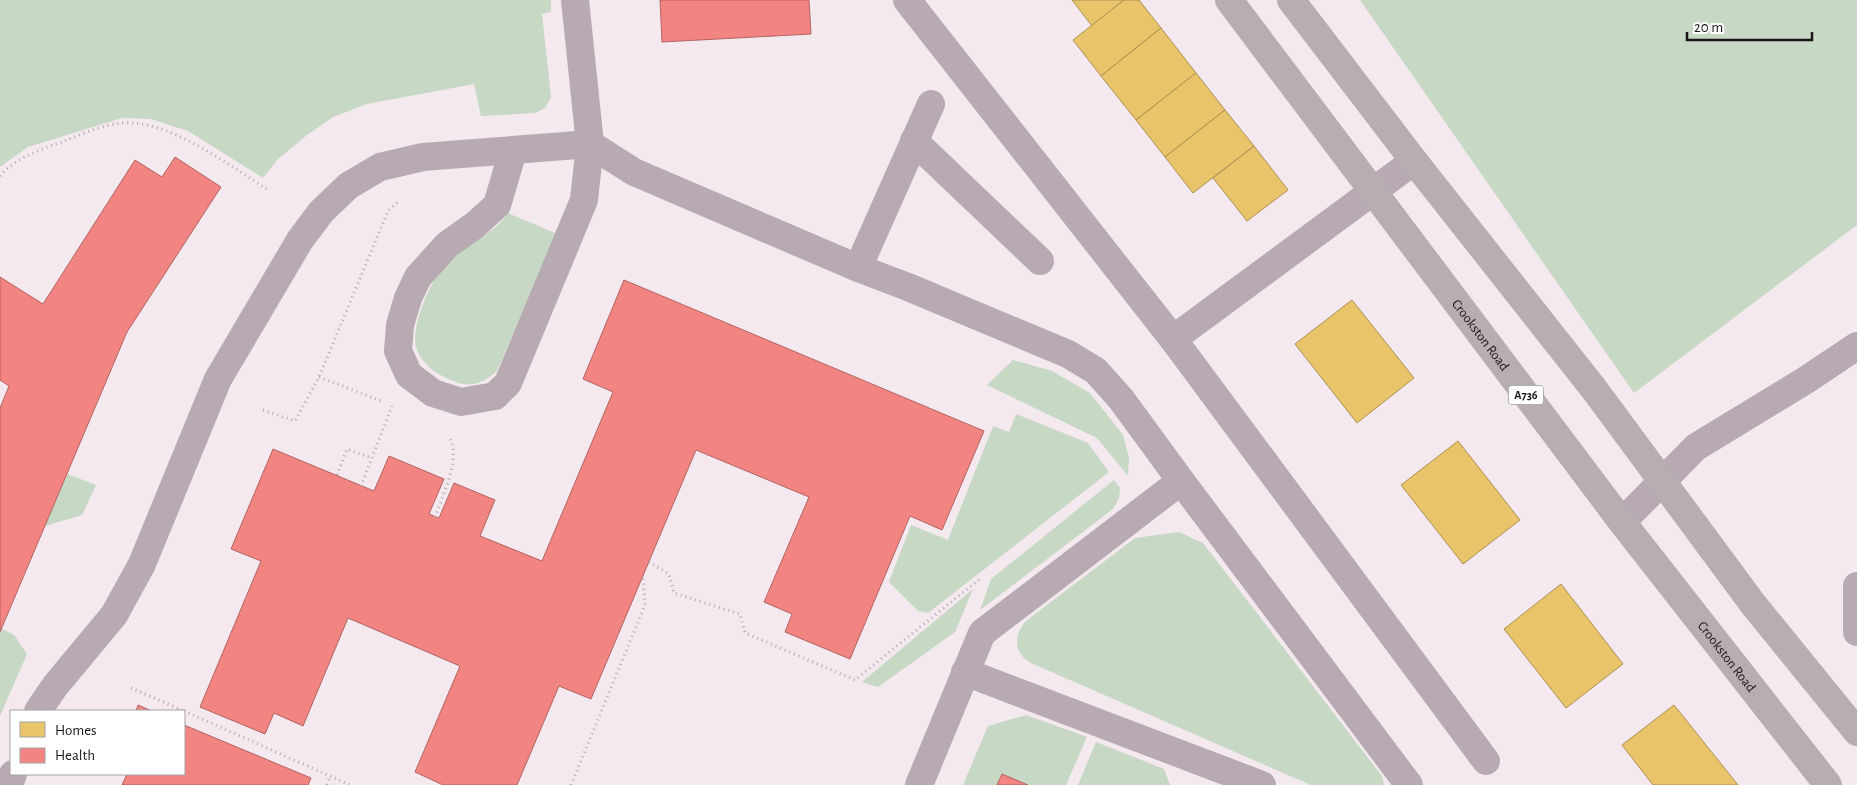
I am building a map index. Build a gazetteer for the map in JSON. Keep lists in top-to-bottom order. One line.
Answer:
{"streets":{"main road":["Crookston Road","A736"]},"legend":["Homes","Health"],"scale_bar":"20 m"}
